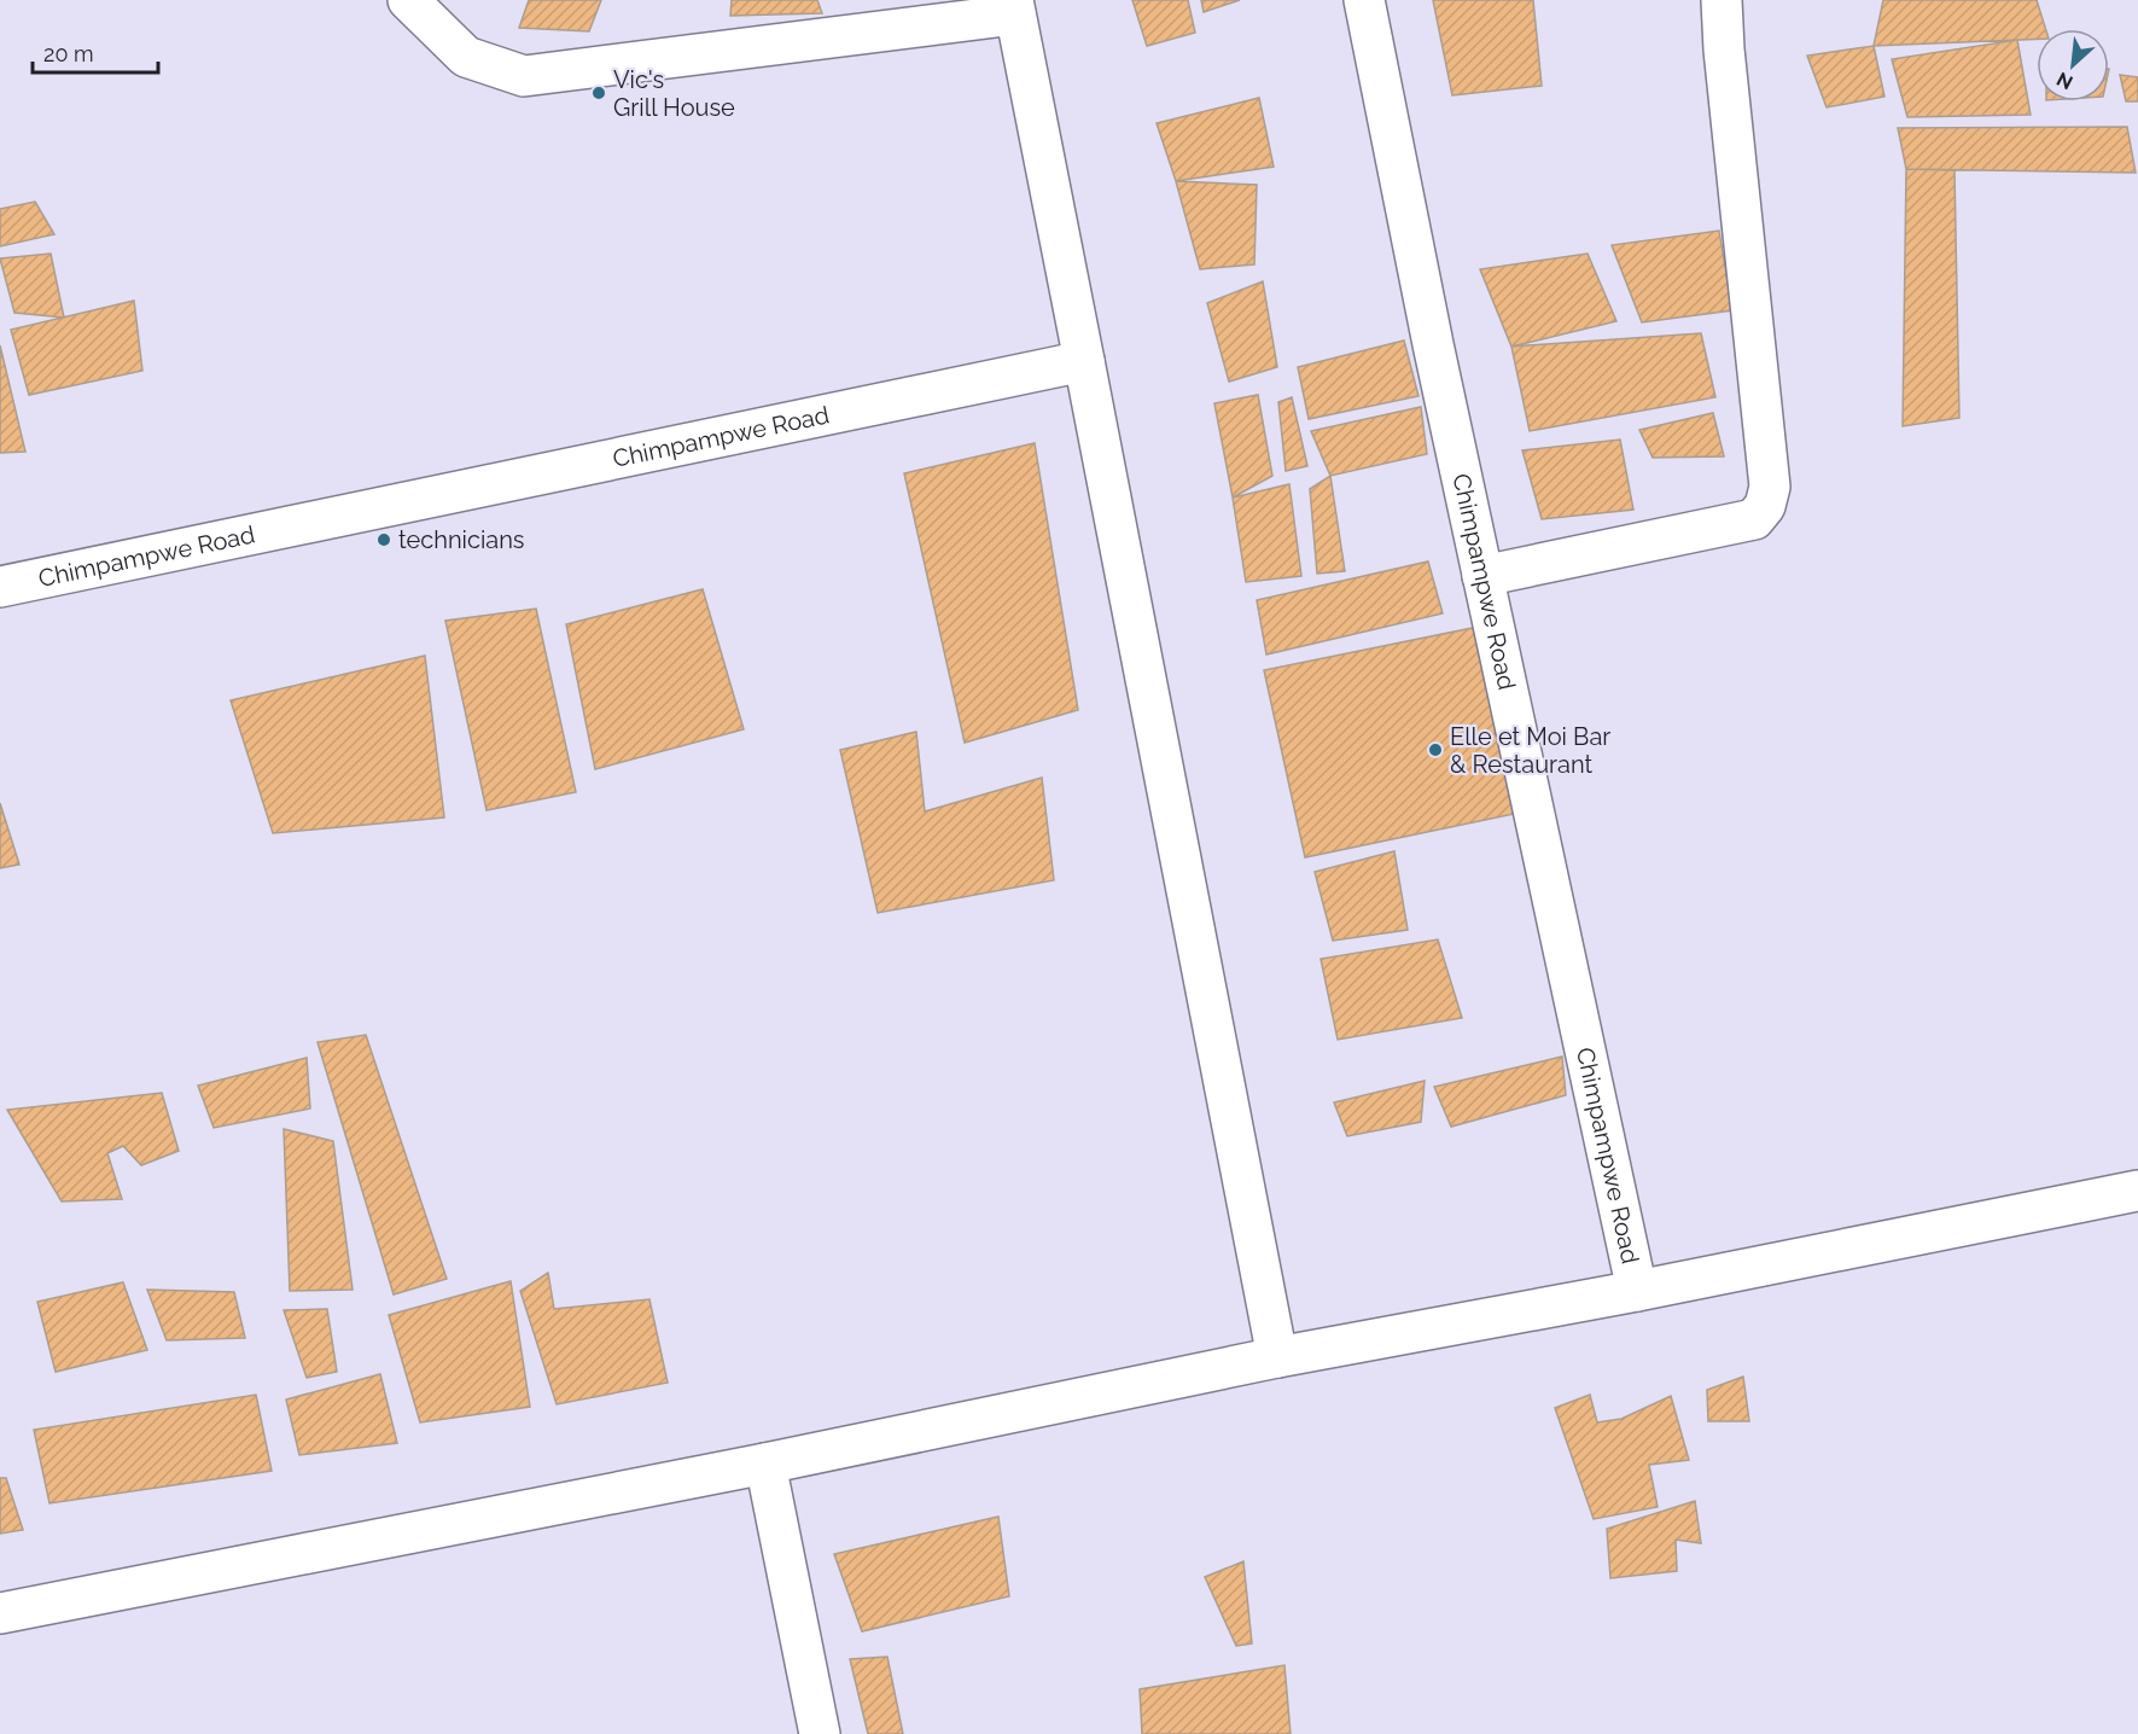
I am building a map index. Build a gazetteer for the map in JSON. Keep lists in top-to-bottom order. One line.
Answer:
{"streets":{"street":["Chimpampwe Road"]},"places":["Vic's Grill House","technicians","Elle et Moi Bar & Restaurant"],"scale_bar":"20 m","north":"bottom left"}
